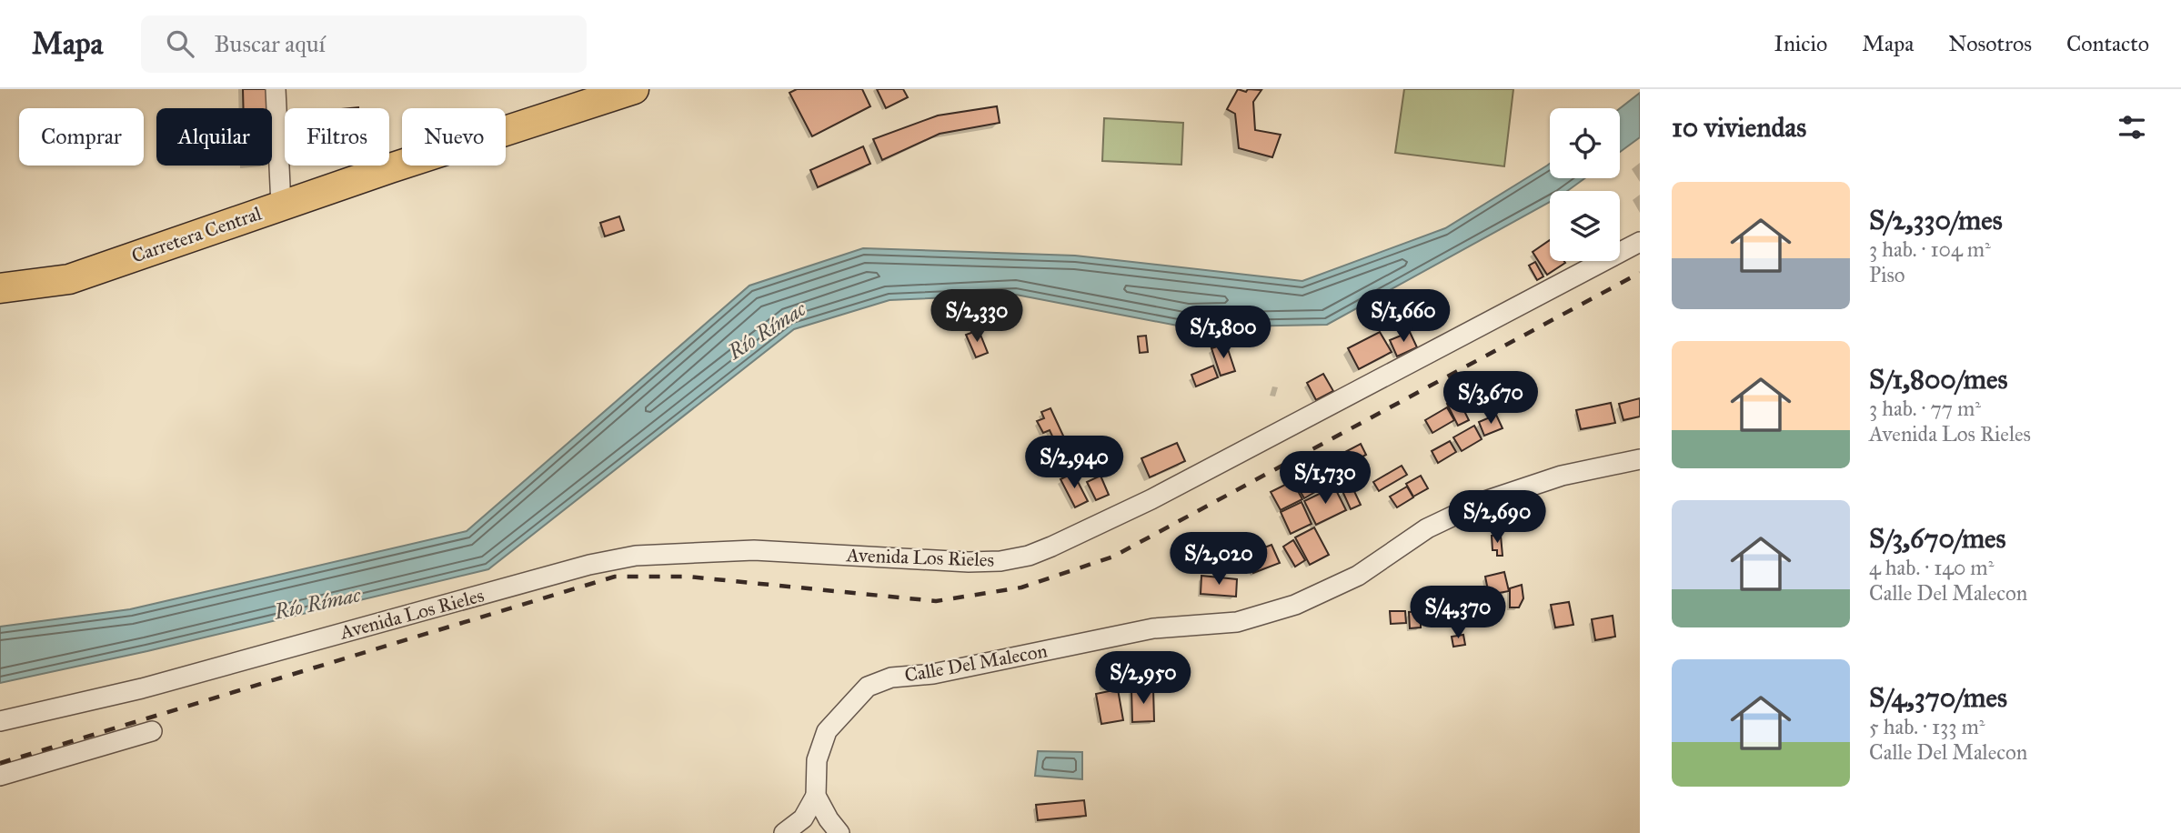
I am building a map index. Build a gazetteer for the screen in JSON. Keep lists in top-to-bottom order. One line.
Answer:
{"streets":{"highway":["Carretera Central"],"street":["Avenida Los Rieles","Calle Del Malecon"]},"water":["Río Rímac"],"page":{"header":"Mapa","search":"Buscar aquí","nav":["Inicio","Mapa","Nosotros","Contacto"],"heading":"10 viviendas","chip":["Comprar","Alquilar","Filtros","Nuevo"],"list":[{"name":"S/2,330/mes","note":"3 hab. · 104 m² · Piso"},{"name":"S/1,800/mes","note":"3 hab. · 77 m² · Avenida Los Rieles"},{"name":"S/3,670/mes","note":"4 hab. · 140 m² · Calle Del Malecon"},{"name":"S/4,370/mes","note":"5 hab. · 133 m² · Calle Del Malecon"}],"price":["S/2,330","S/1,660","S/1,800","S/3,670","S/2,940","S/1,730","S/2,690","S/2,020","S/4,370","S/2,950"]}}
